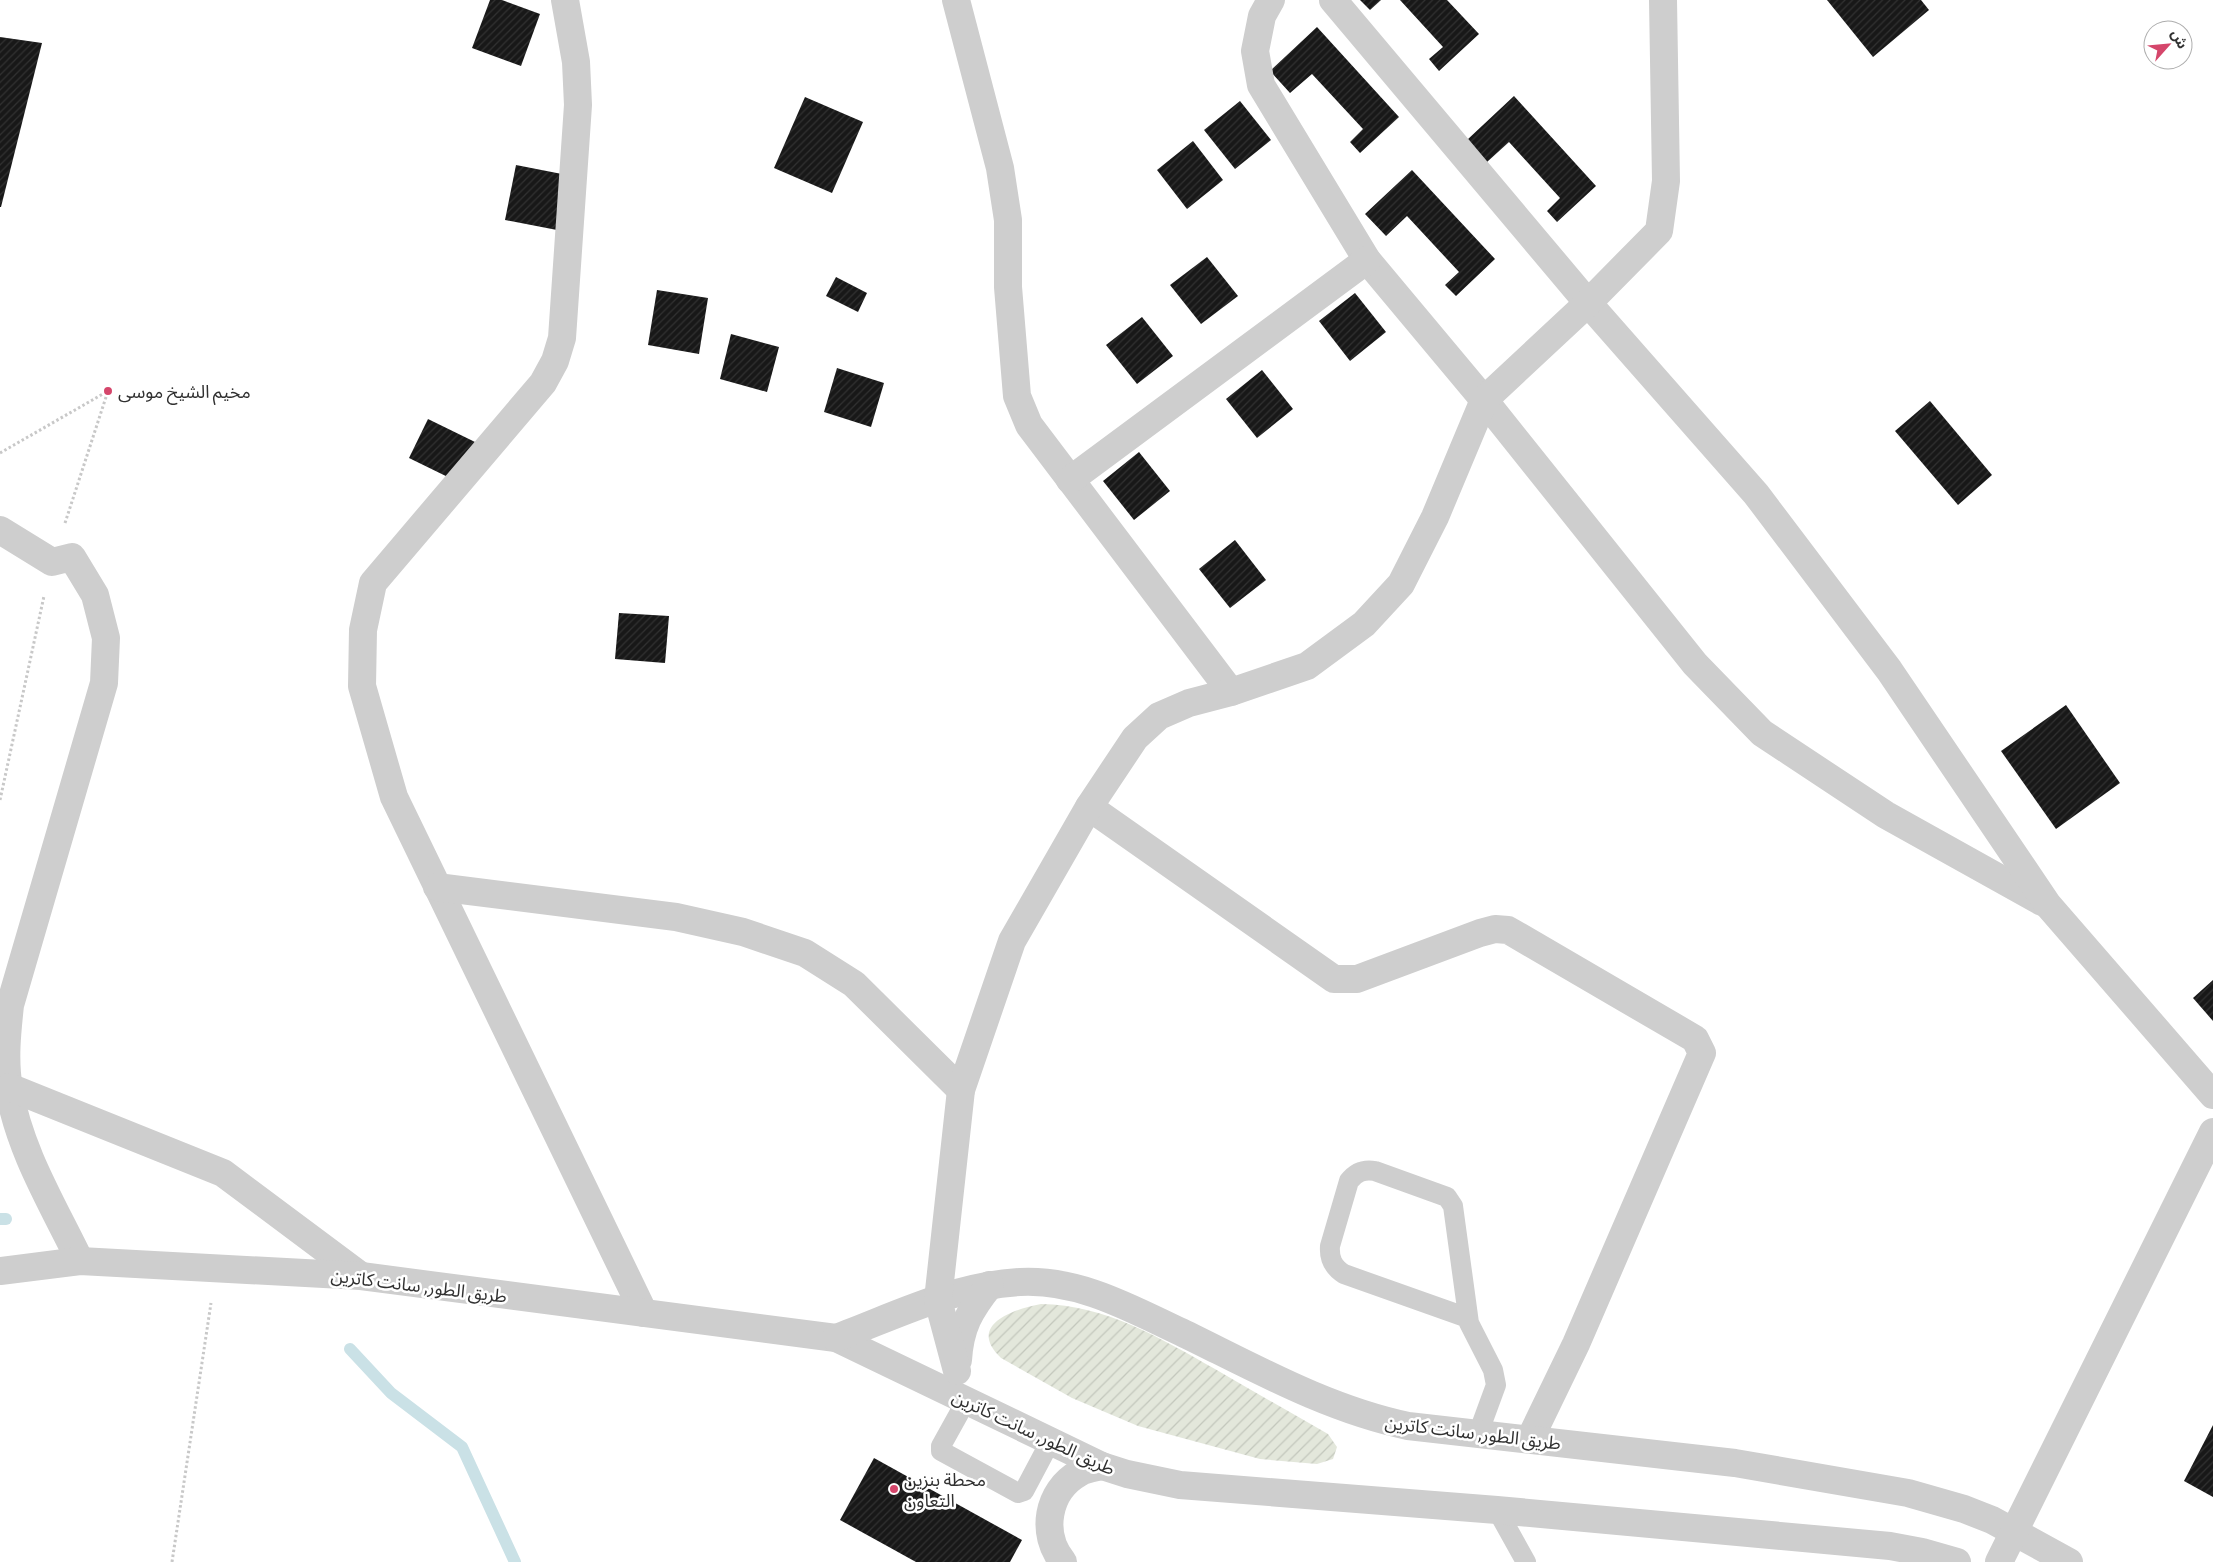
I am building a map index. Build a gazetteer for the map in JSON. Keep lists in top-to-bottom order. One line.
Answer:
{"streets":{"street":["طريق الطور, سانت كاترين"]},"places":["مخيم الشيخ موسى","محطة بنزين التعاون"],"north":"top right"}
